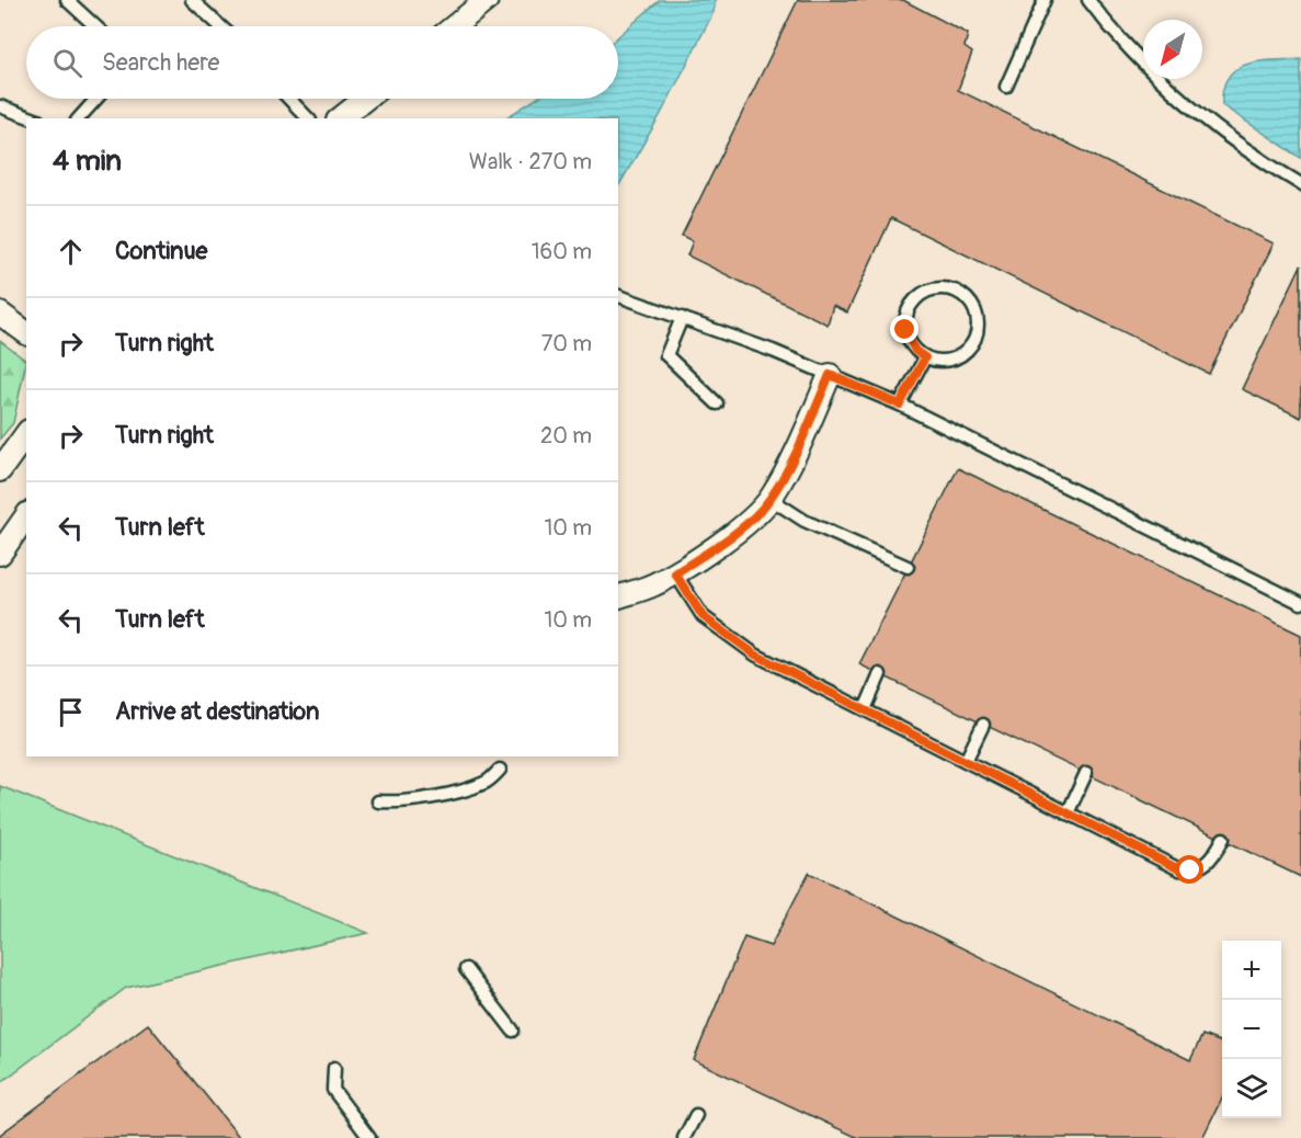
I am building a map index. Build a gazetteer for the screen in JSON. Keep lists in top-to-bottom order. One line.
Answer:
{"north":"bottom left","page":{"search":"Search here","heading":["4 min","Walk · 270 m"],"list":[["Continue","160 m"],["Turn right","70 m"],["Turn right","20 m"],["Turn left","10 m"],["Turn left","10 m"],"Arrive at destination"],"map_buttons":["+","−"]}}
